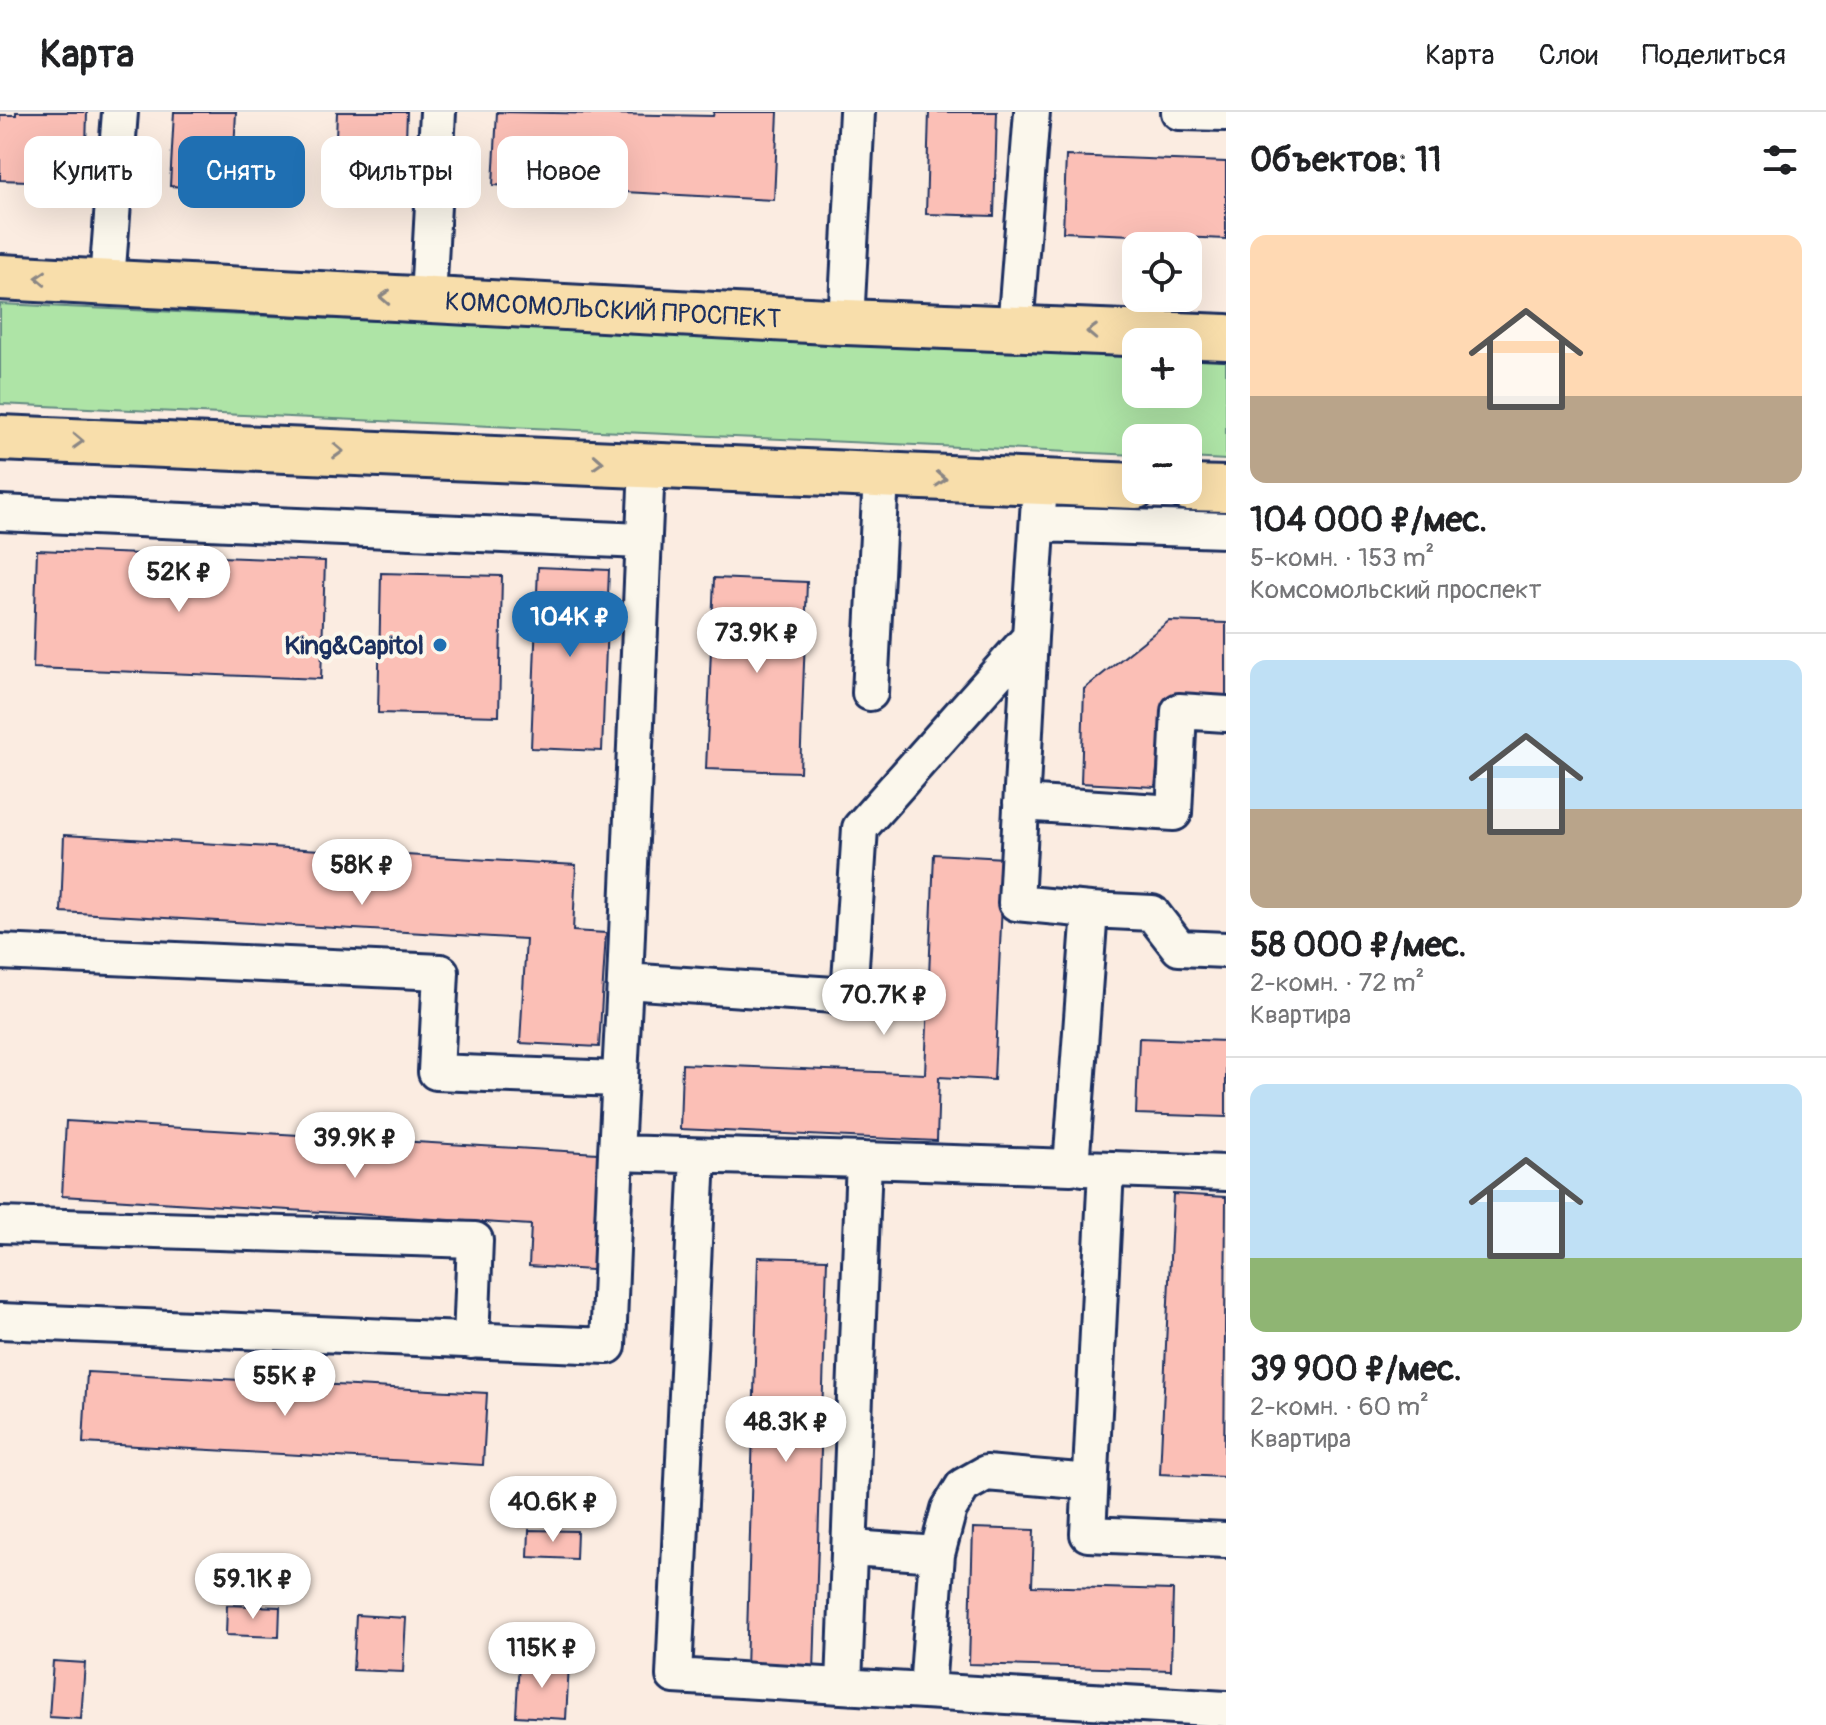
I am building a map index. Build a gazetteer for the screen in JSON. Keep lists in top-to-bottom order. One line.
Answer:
{"streets":{"main road":["КОМСОМОЛЬСКИЙ ПРОСПЕКТ"]},"places":["King&Capitol"],"page":{"header":"Карта","nav":["Карта","Слои","Поделиться"],"heading":"Объектов: 11","chip":["Купить","Снять","Фильтры","Новое"],"list":[{"name":"104 000 ₽/мес.","note":"5-комн. · 153 m² · Комсомольский проспект"},{"name":"58 000 ₽/мес.","note":"2-комн. · 72 m² · Квартира"},{"name":"39 900 ₽/мес.","note":"2-комн. · 60 m² · Квартира"}],"map_buttons":["+","−"],"price":["52K ₽","104K ₽","73.9K ₽","58K ₽","70.7K ₽","39.9K ₽","55K ₽","48.3K ₽","40.6K ₽","59.1K ₽","115K ₽"]}}
